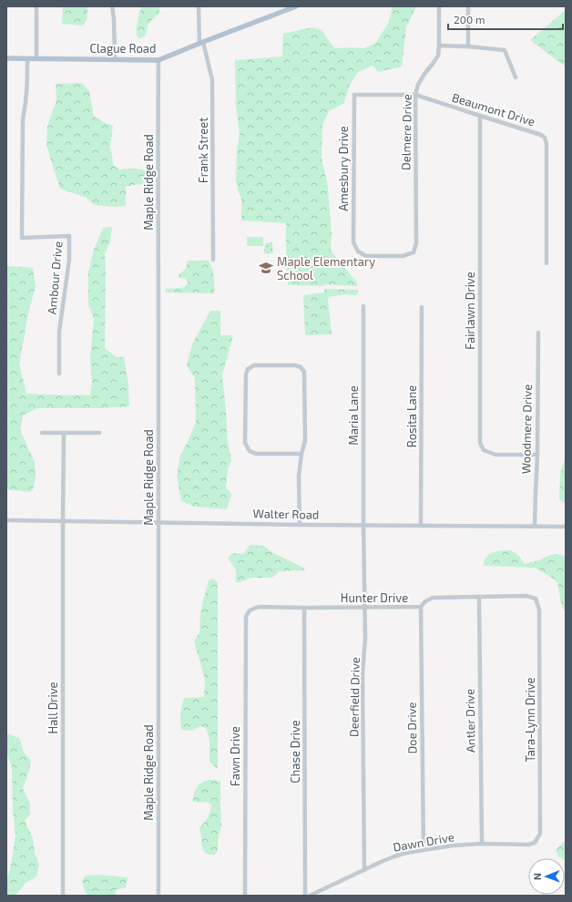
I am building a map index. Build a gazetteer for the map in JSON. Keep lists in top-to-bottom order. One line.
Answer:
{"streets":{"main road":["Clague Road"],"street":["Beaumont Drive","Delmere Drive","Frank Street","Amesbury Drive","Maple Ridge Road","Ambour Drive","Fairlawn Drive","Maria Lane","Rosita Lane","Woodmere Drive","Walter Road","Hunter Drive","Deerfield Drive","Hall Drive","Tara-Lynn Drive","Antler Drive","Doe Drive","Chase Drive","Fawn Drive","Dawn Drive"]},"crossings":[["Clague Road","Frank Street"],["Clague Road","Maple Ridge Road"],["Clague Road","Ambour Drive"],["Beaumont Drive","Delmere Drive"],["Beaumont Drive","Amesbury Drive"],["Beaumont Drive","Fairlawn Drive"],["Delmere Drive","Amesbury Drive"],["Maple Ridge Road","Walter Road"],["Fairlawn Drive","Woodmere Drive"],["Maria Lane","Walter Road"],["Maria Lane","Deerfield Drive"],["Rosita Lane","Walter Road"],["Woodmere Drive","Walter Road"],["Walter Road","Deerfield Drive"],["Walter Road","Hall Drive"],["Hunter Drive","Deerfield Drive"],["Hunter Drive","Tara-Lynn Drive"],["Hunter Drive","Antler Drive"],["Hunter Drive","Doe Drive"],["Hunter Drive","Chase Drive"],["Hunter Drive","Fawn Drive"],["Deerfield Drive","Dawn Drive"],["Tara-Lynn Drive","Dawn Drive"],["Antler Drive","Dawn Drive"],["Doe Drive","Dawn Drive"]],"places":{"school or university":["Maple Elementary School"]},"scale_bar":"200 m","north":"left"}
